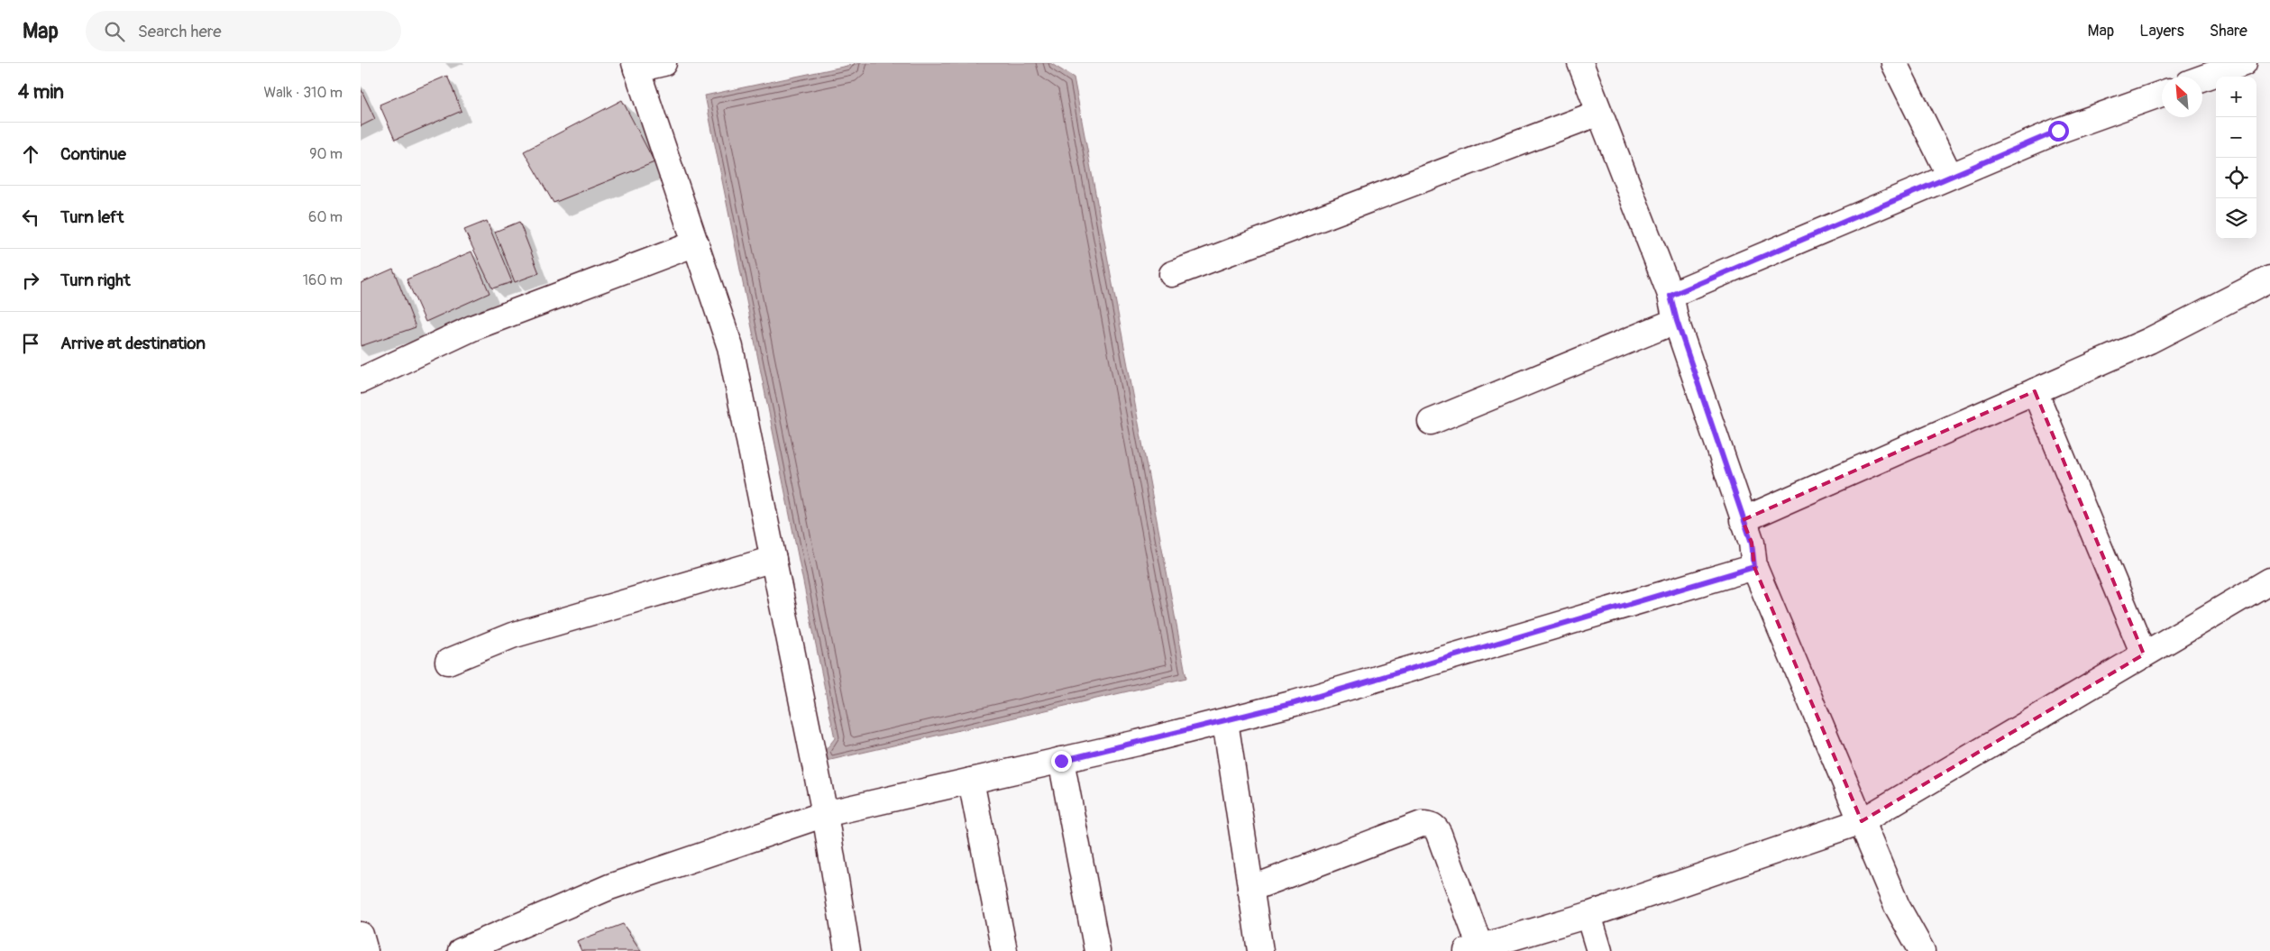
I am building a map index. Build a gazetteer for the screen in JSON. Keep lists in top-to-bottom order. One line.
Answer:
{"north":"top left","page":{"header":"Map","search":"Search here","nav":["Map","Layers","Share"],"heading":["4 min","Walk · 310 m"],"map_buttons":["+","−"],"list":[["Continue","90 m"],["Turn left","60 m"],["Turn right","160 m"],"Arrive at destination"]}}
